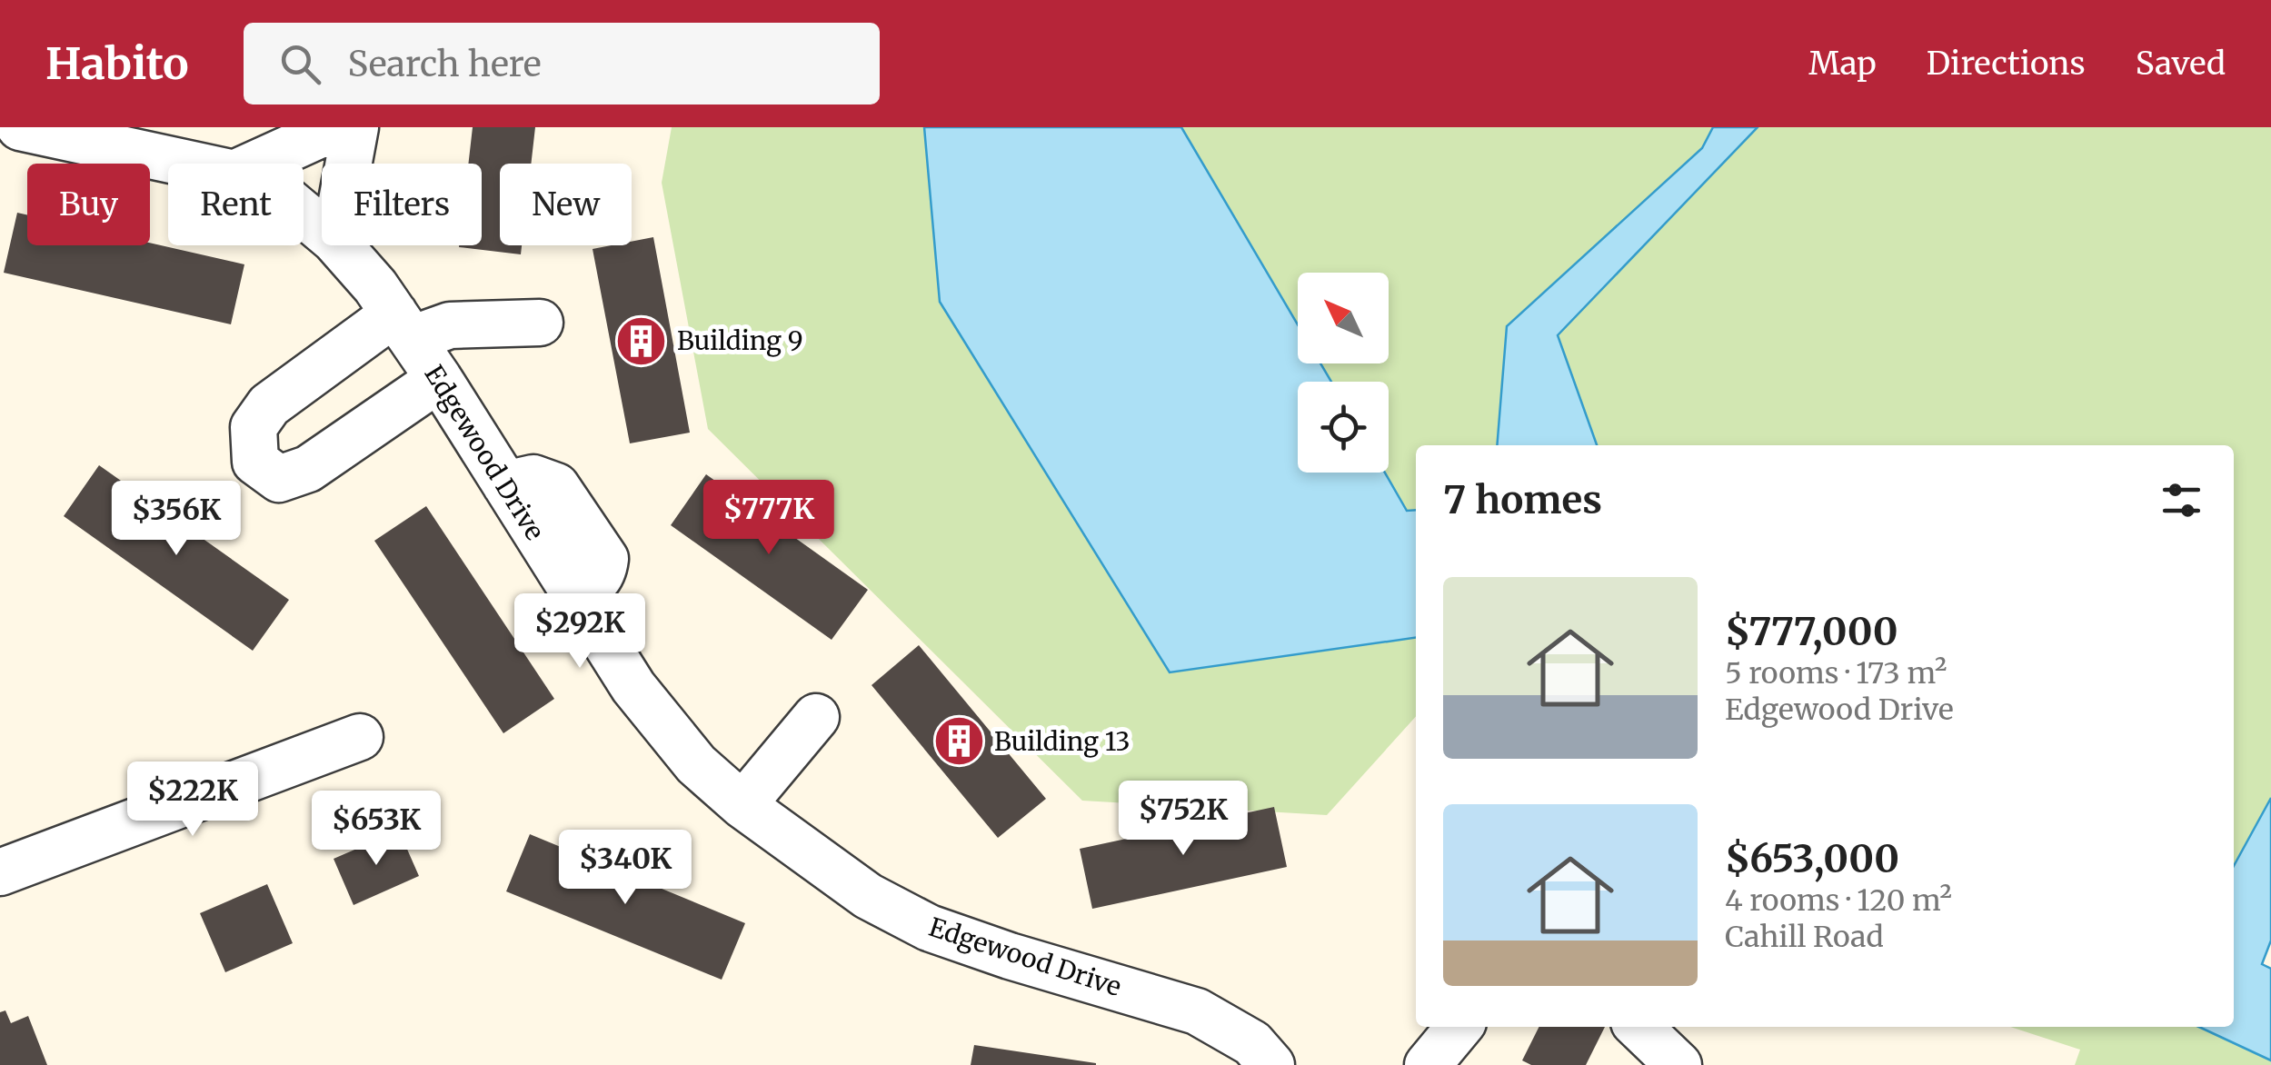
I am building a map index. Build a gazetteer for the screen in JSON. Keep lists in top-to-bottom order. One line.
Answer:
{"streets":{"street":["Edgewood Drive"]},"places":{"building":["Building 9","Building 13"]},"north":"top left","page":{"header":"Habito","search":"Search here","nav":["Map","Directions","Saved"],"chip":["Buy","Rent","Filters","New"],"heading":"7 homes","price":["$777K","$356K","$292K","$222K","$752K","$653K","$340K"],"list":[{"name":"$777,000","note":"5 rooms · 173 m² · Edgewood Drive"},{"name":"$653,000","note":"4 rooms · 120 m² · Cahill Road"}]}}
